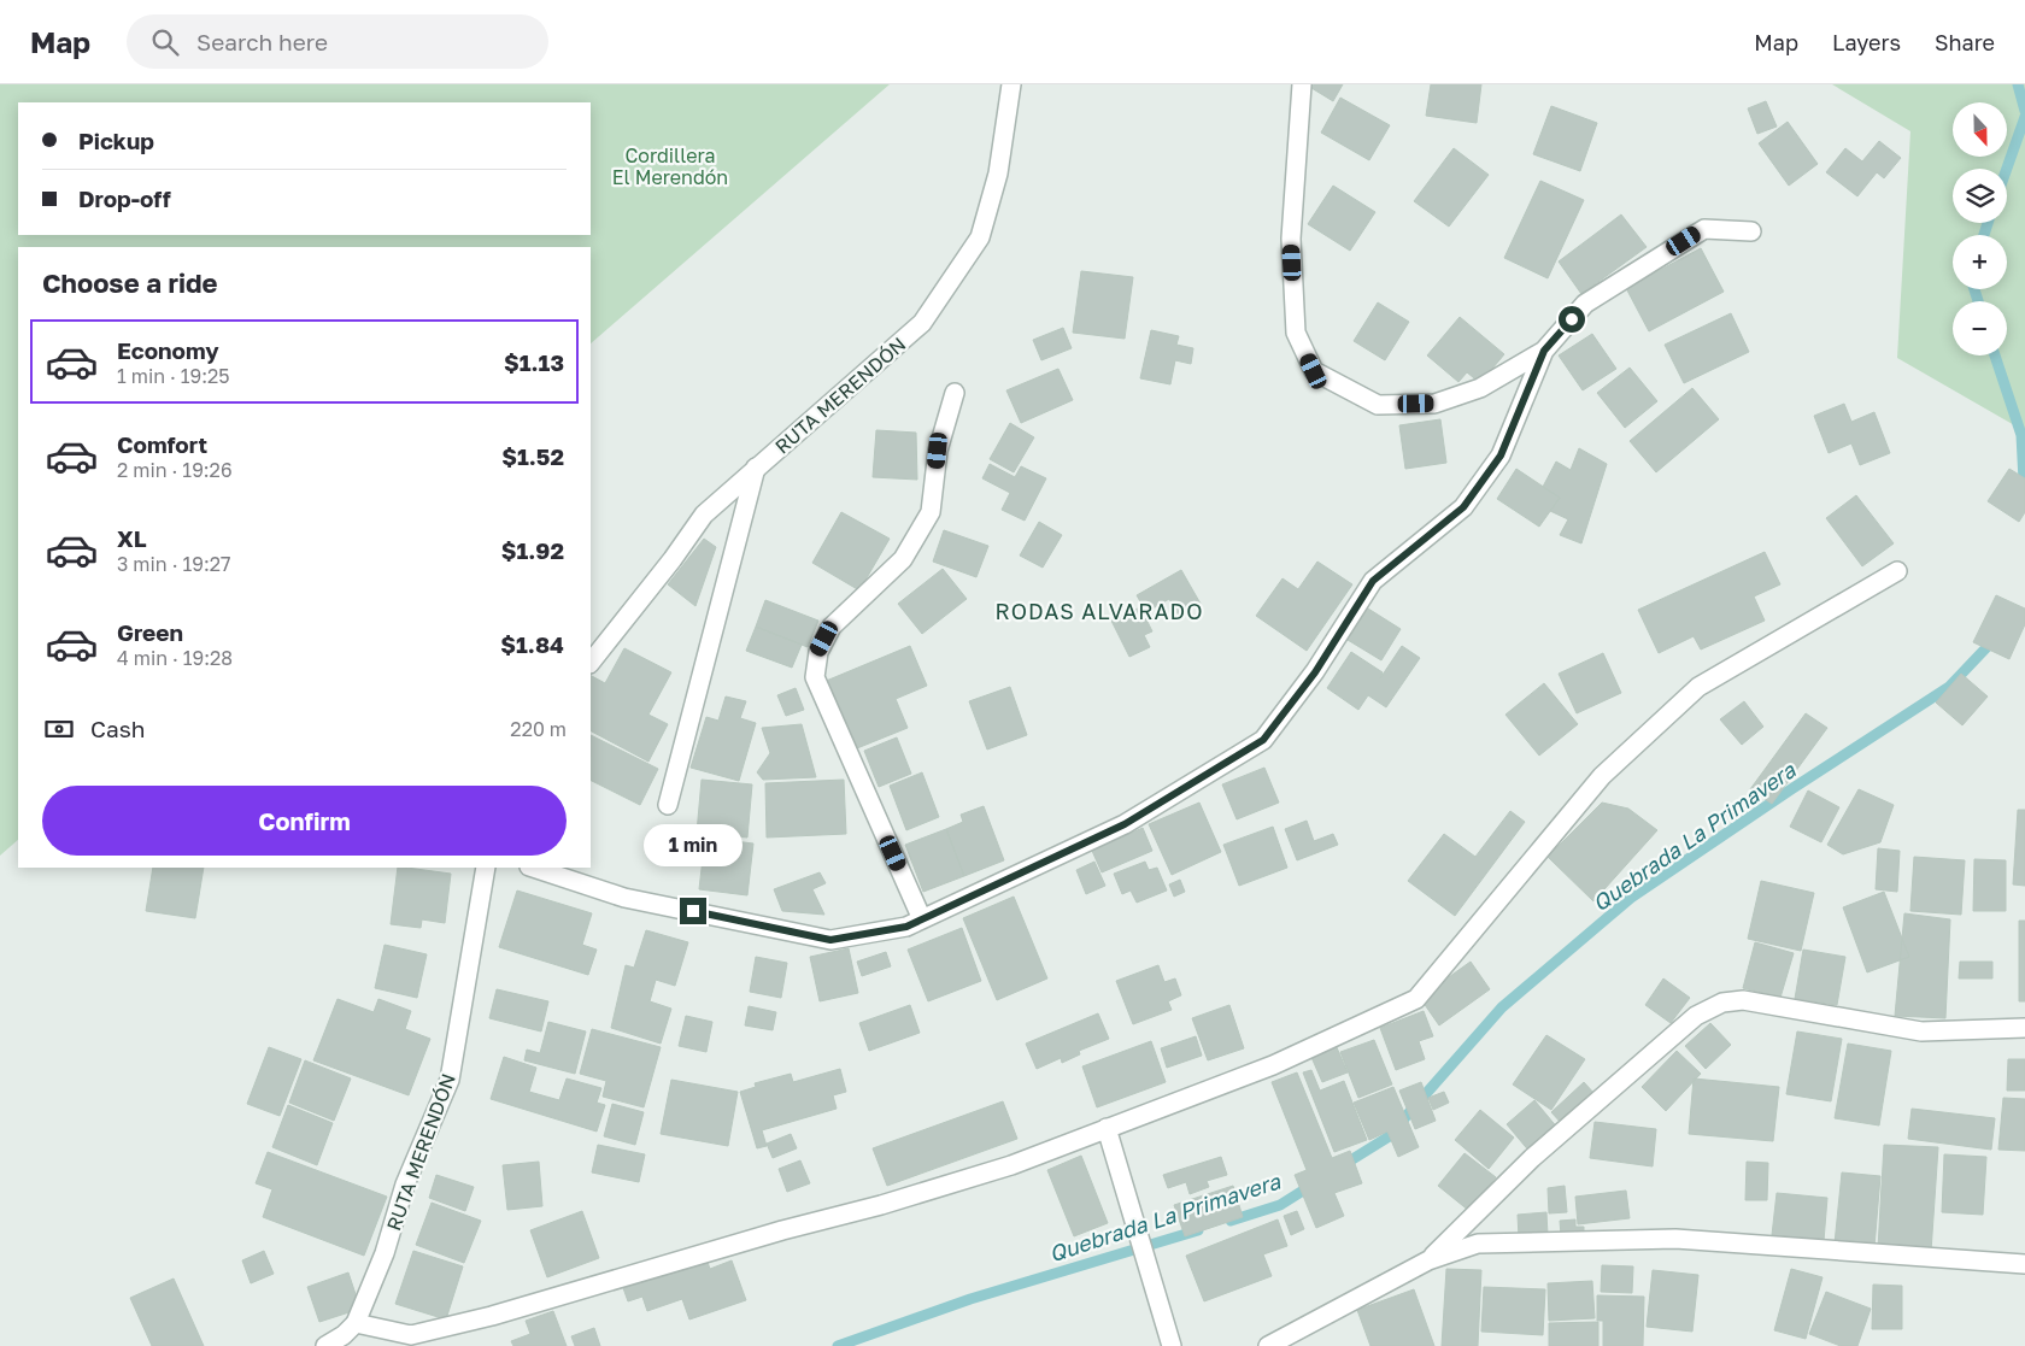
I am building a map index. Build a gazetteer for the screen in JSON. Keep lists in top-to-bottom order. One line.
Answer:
{"streets":{"street":["RUTA MERENDÓN"]},"districts":["RODAS ALVARADO"],"water":["Quebrada La Primavera"],"parks":["Cordillera El Merendón"],"north":"bottom","page":{"header":"Map","search":"Search here","nav":["Map","Layers","Share"],"map_buttons":["+","−"],"banner":["Pickup","Drop-off"],"heading":"Choose a ride","list":[{"name":"Economy","note":"1 min · 19:25","value":"$1.13"},{"name":"Comfort","note":"2 min · 19:26","value":"$1.52"},{"name":"XL","note":"3 min · 19:27","value":"$1.92"},{"name":"Green","note":"4 min · 19:28","value":"$1.84"}],"pay":["Cash","220 m"],"buttons":"Confirm","bubble":"1 min"}}
